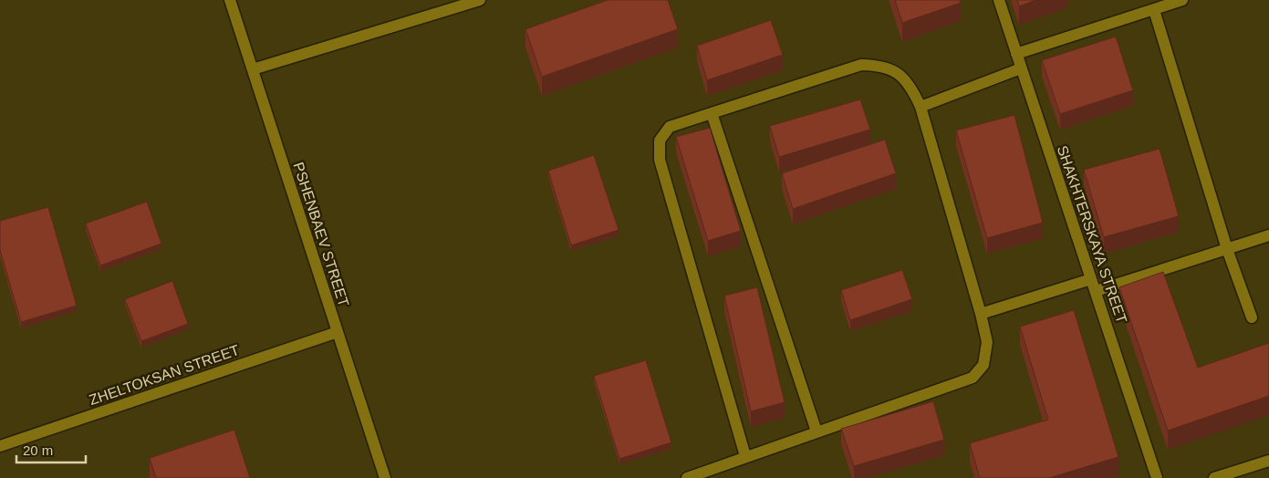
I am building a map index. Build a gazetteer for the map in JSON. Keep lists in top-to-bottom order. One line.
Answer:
{"streets":{"street":["PSHENBAEV STREET","SHAKHTERSKAYA STREET","ZHELTOKSAN STREET"]},"crossings":[["PSHENBAEV STREET","ZHELTOKSAN STREET"]],"scale_bar":"20 m"}
